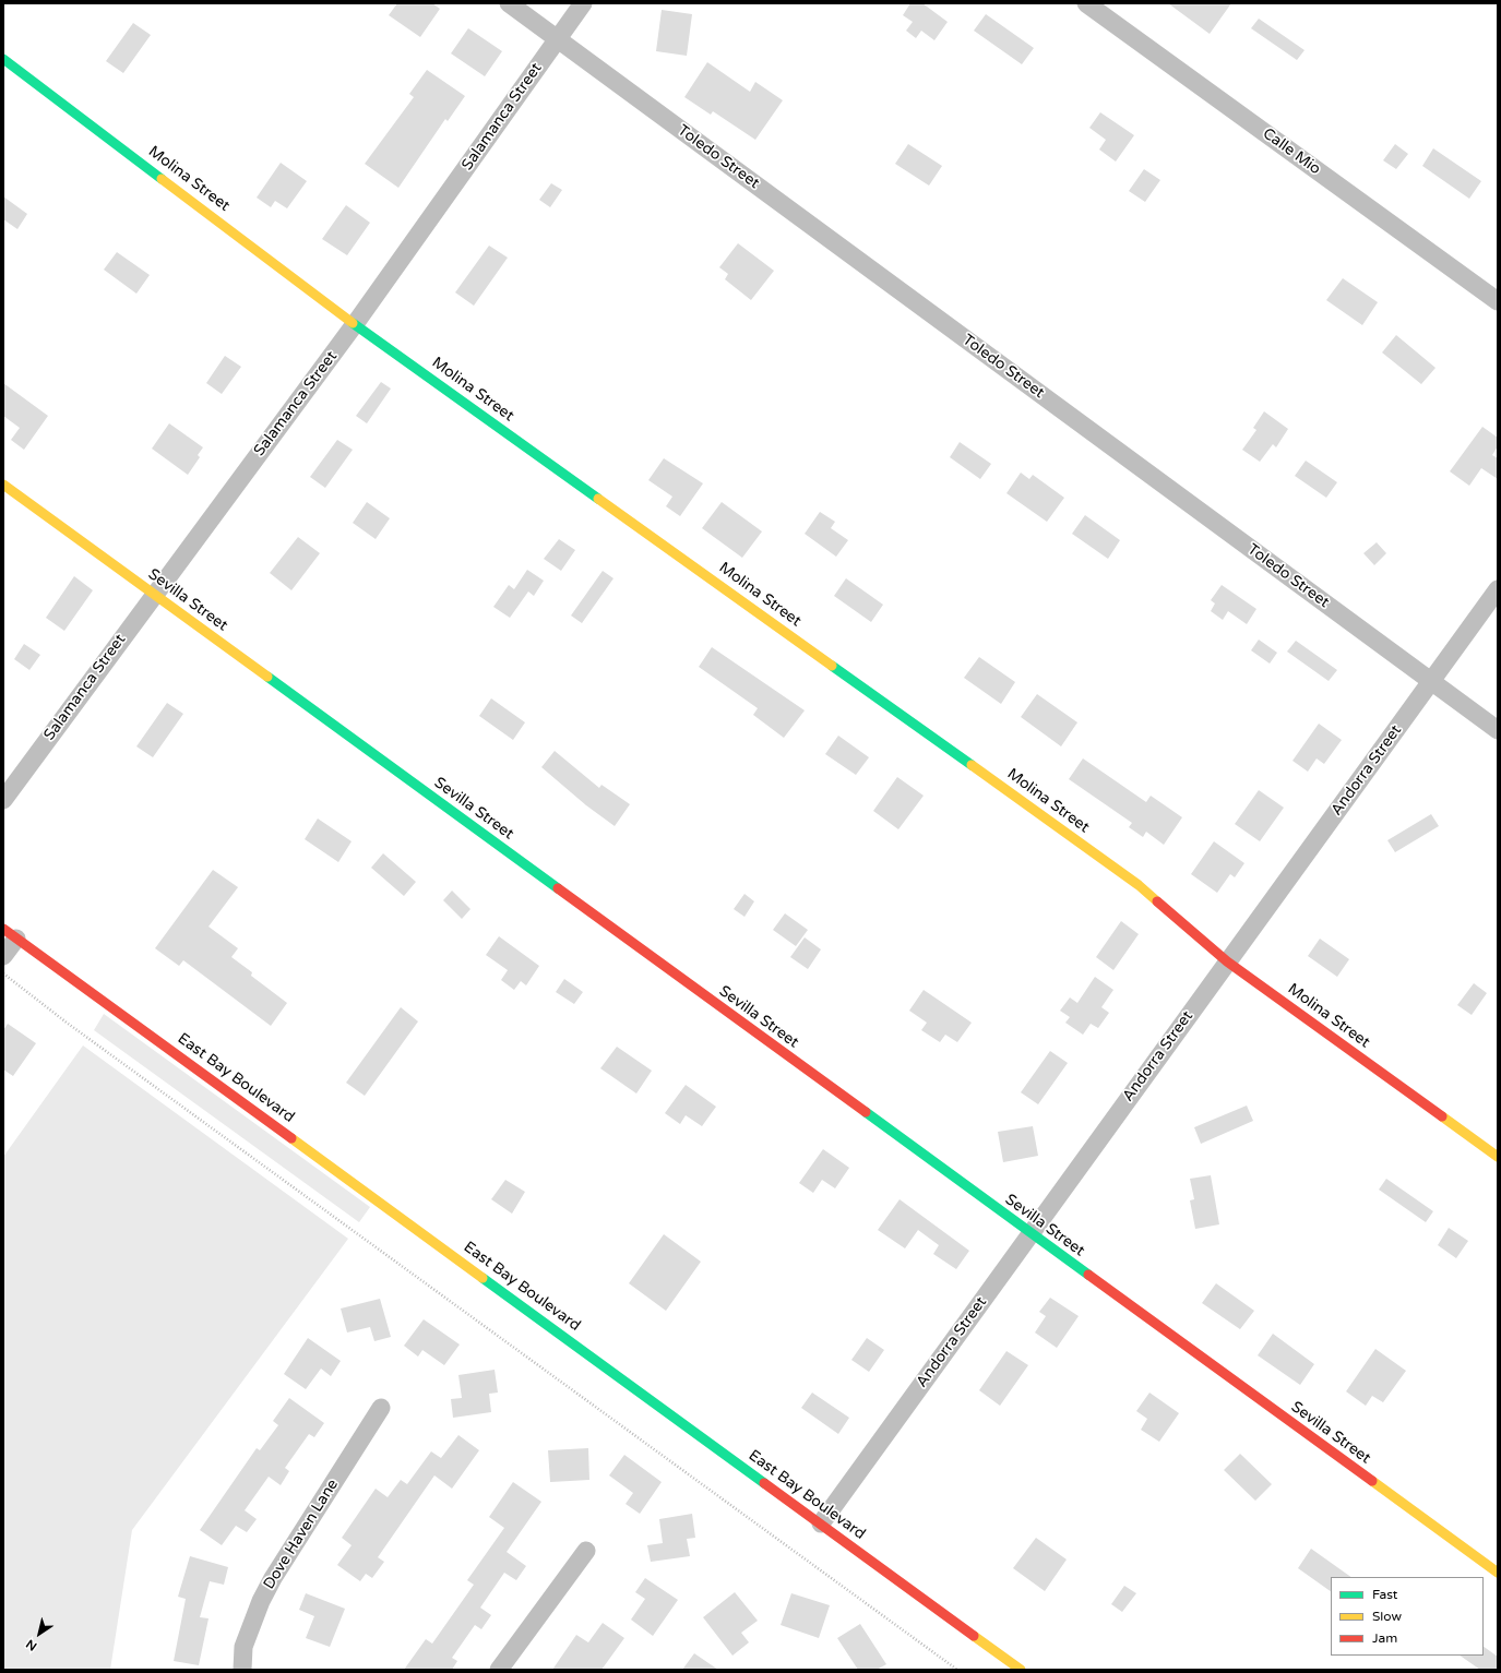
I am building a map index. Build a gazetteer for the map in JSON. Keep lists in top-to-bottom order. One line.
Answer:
{"streets":{"street":["Salamanca Street","Calle Mio","Toledo Street","Molina Street","Sevilla Street","Andorra Street","East Bay Boulevard","Dove Haven Lane"]},"crossings":[["Salamanca Street","Toledo Street"],["Salamanca Street","Molina Street"],["Salamanca Street","Sevilla Street"],["Toledo Street","Andorra Street"],["Molina Street","Andorra Street"],["Sevilla Street","Andorra Street"],["Andorra Street","East Bay Boulevard"]],"legend":["Fast","Slow","Jam"],"north":"bottom left"}
